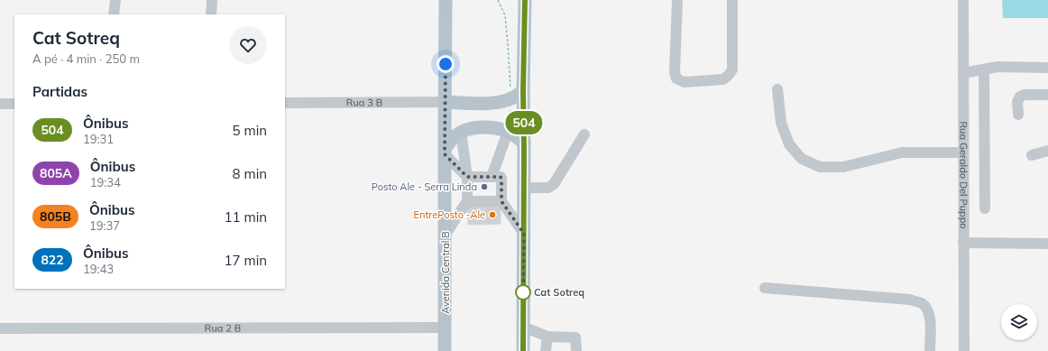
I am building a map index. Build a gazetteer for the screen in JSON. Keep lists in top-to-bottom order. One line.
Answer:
{"streets":{"main road":["Avenida Central B"],"street":["Rua 3 B","Rua Geraldo Del Puppo","Rua 2 B"]},"crossings":[["Rua 3 B","Avenida Central B"],["Avenida Central B","Rua 2 B"]],"places":["Posto Ale - Serra Linda","EntrePosto -Ale","Cat Sotreq"],"lines":["bus line 504"],"page":{"on_map":"504","heading":[["Cat Sotreq","A pé · 4 min · 250 m"],"Partidas"],"list":[{"mark":"504","name":"Ônibus","note":"19:31","value":"5 min"},{"mark":"805A","name":"Ônibus","note":"19:34","value":"8 min"},{"mark":"805B","name":"Ônibus","note":"19:37","value":"11 min"},{"mark":"822","name":"Ônibus","note":"19:43","value":"17 min"}]}}
